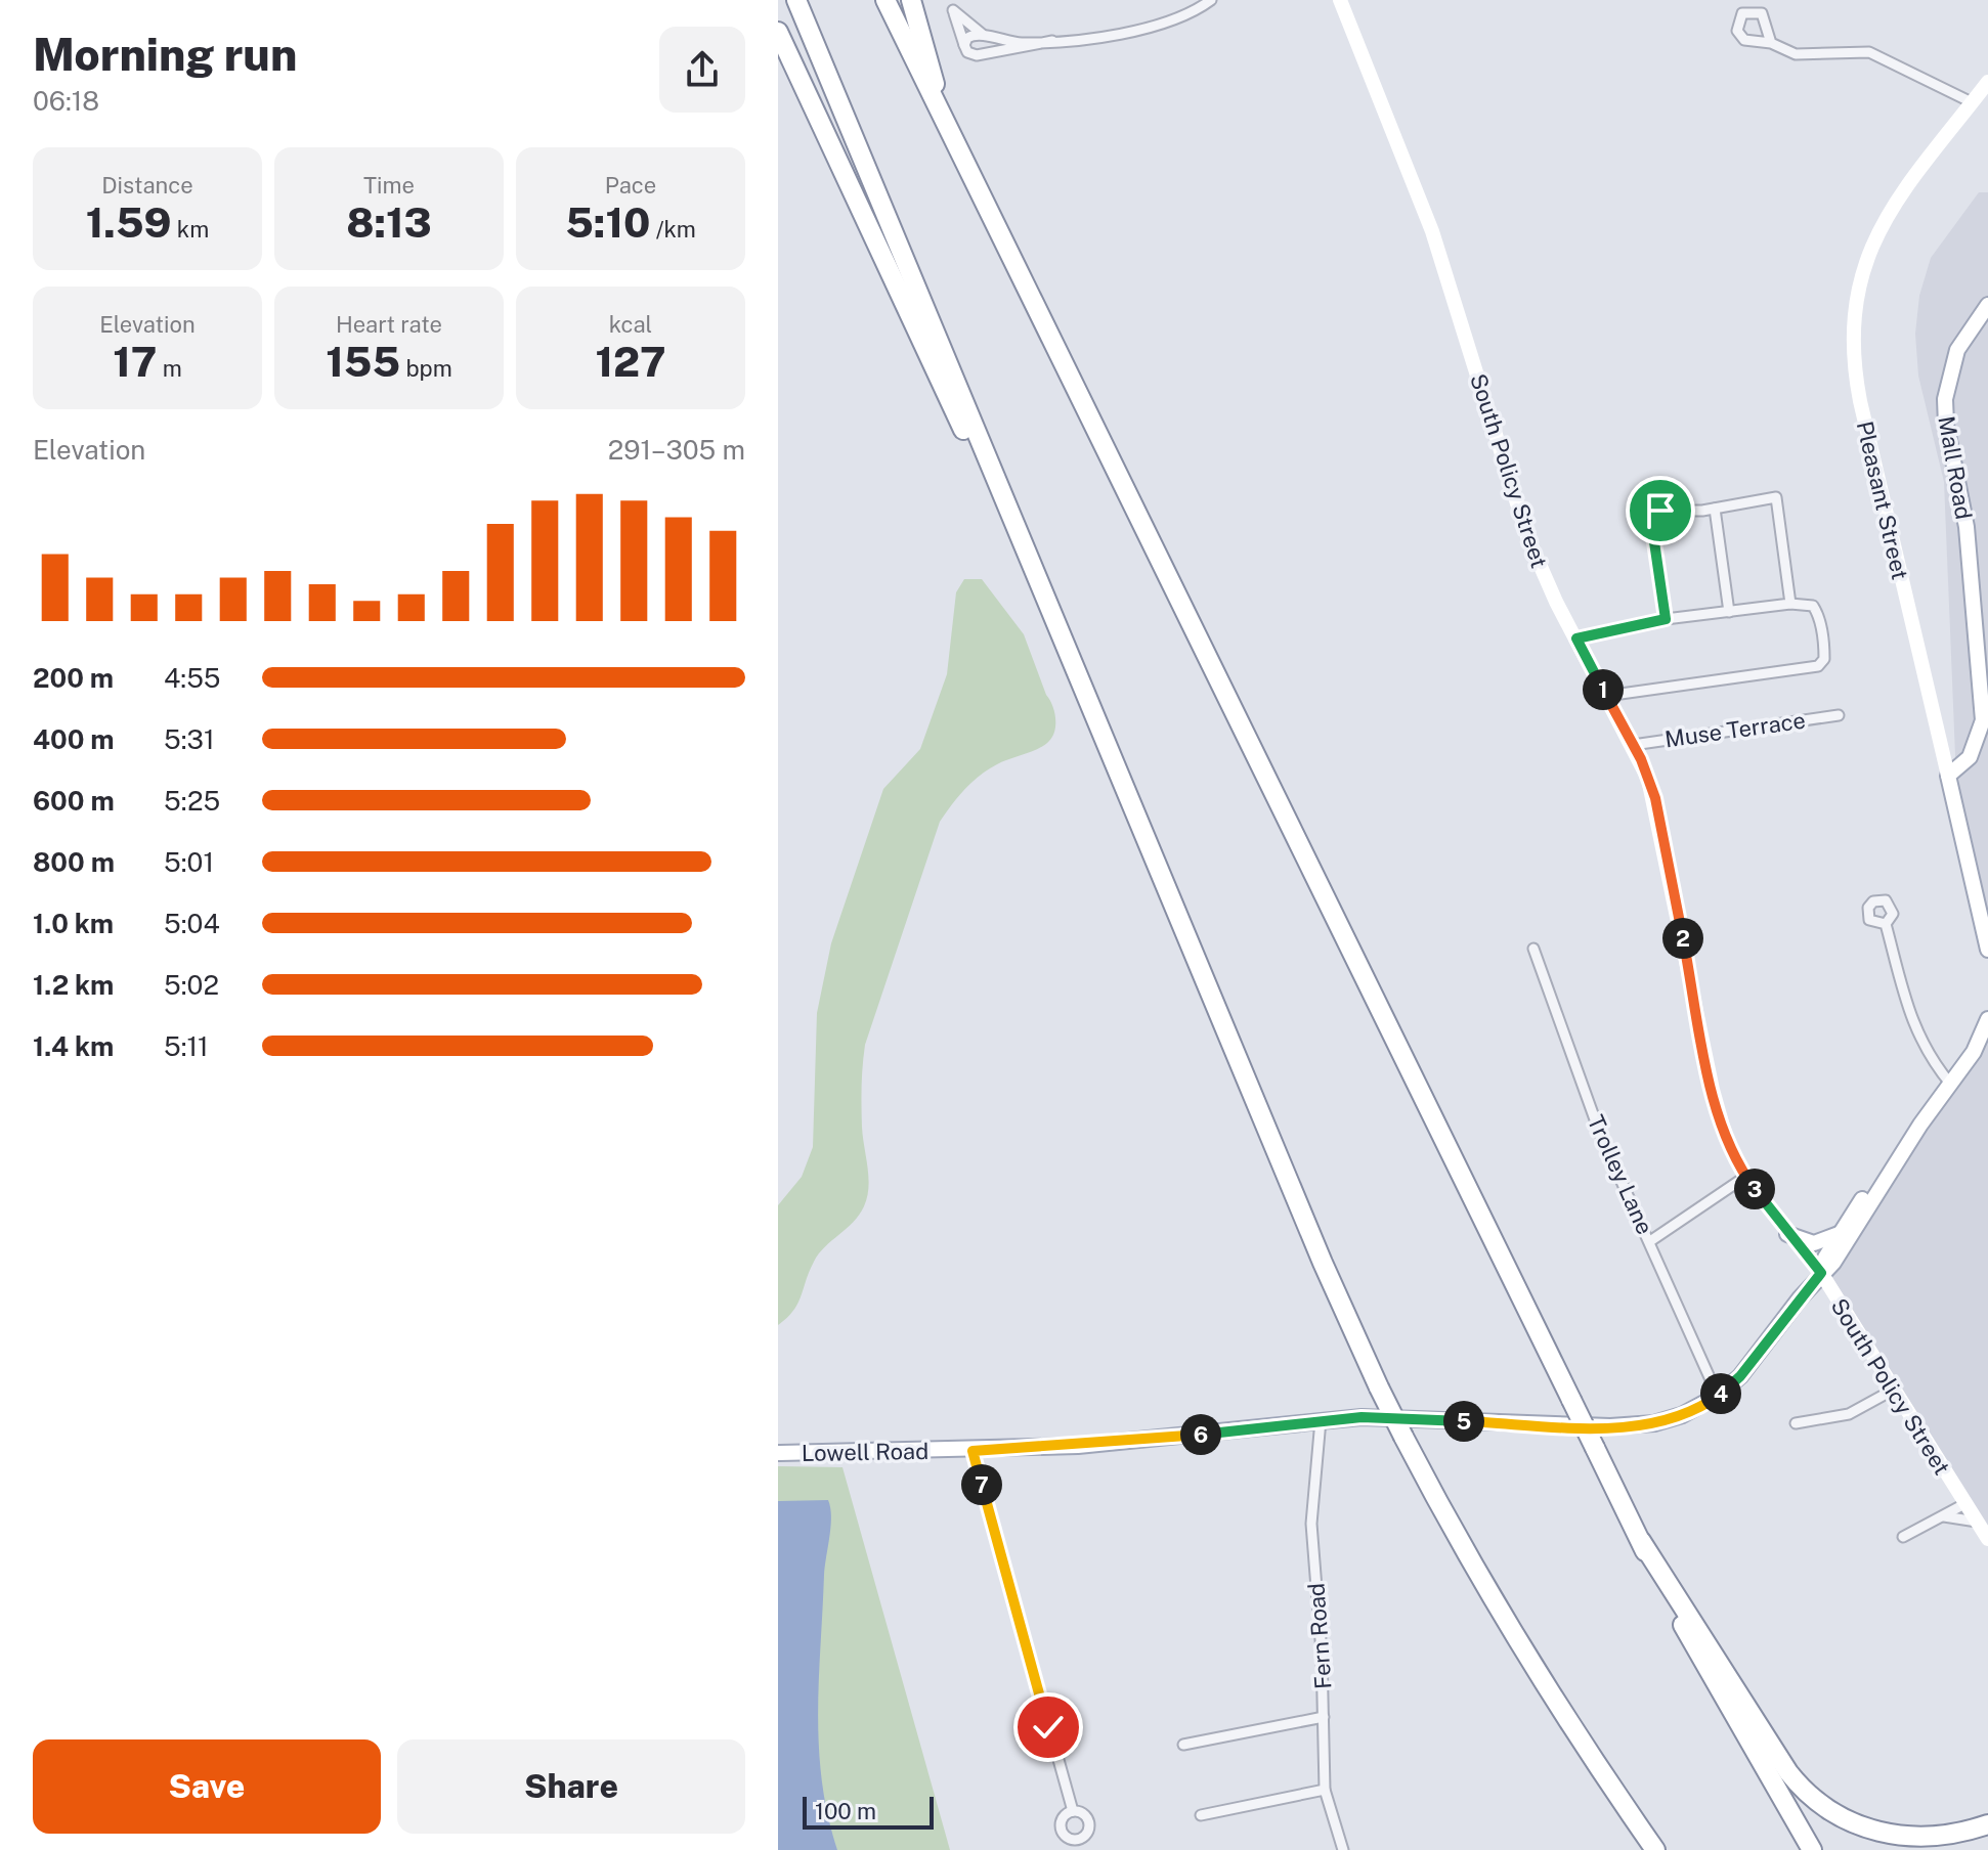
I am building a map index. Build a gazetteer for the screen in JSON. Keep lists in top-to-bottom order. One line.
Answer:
{"streets":{"main road":["Mall Road","South Policy Street","Pleasant Street","Lowell Road"],"street":["Muse Terrace","Trolley Lane","Fern Road"]},"crossings":[["Mall Road","Pleasant Street"],["South Policy Street","Muse Terrace"],["South Policy Street","Lowell Road"],["Trolley Lane","Lowell Road"],["Lowell Road","Fern Road"]],"scale_bar":"100 m","page":{"heading":["Morning run","06:18"],"stats":[["Distance","1.59 km"],["Time","8:13"],["Pace","5:10 /km"],["Elevation","17 m"],["Heart rate","155 bpm"],["kcal","127"]],"chart":["Elevation","291–305 m"],"list":[{"name":"200 m","note":"4:55"},{"name":"400 m","note":"5:31"},{"name":"600 m","note":"5:25"},{"name":"800 m","note":"5:01"},{"name":"1.0 km","note":"5:04"},{"name":"1.2 km","note":"5:02"},{"name":"1.4 km","note":"5:11"}],"pins":["1","2","3","4","5","6","7"],"buttons":["Save","Share"],"scale":"100 m"}}
